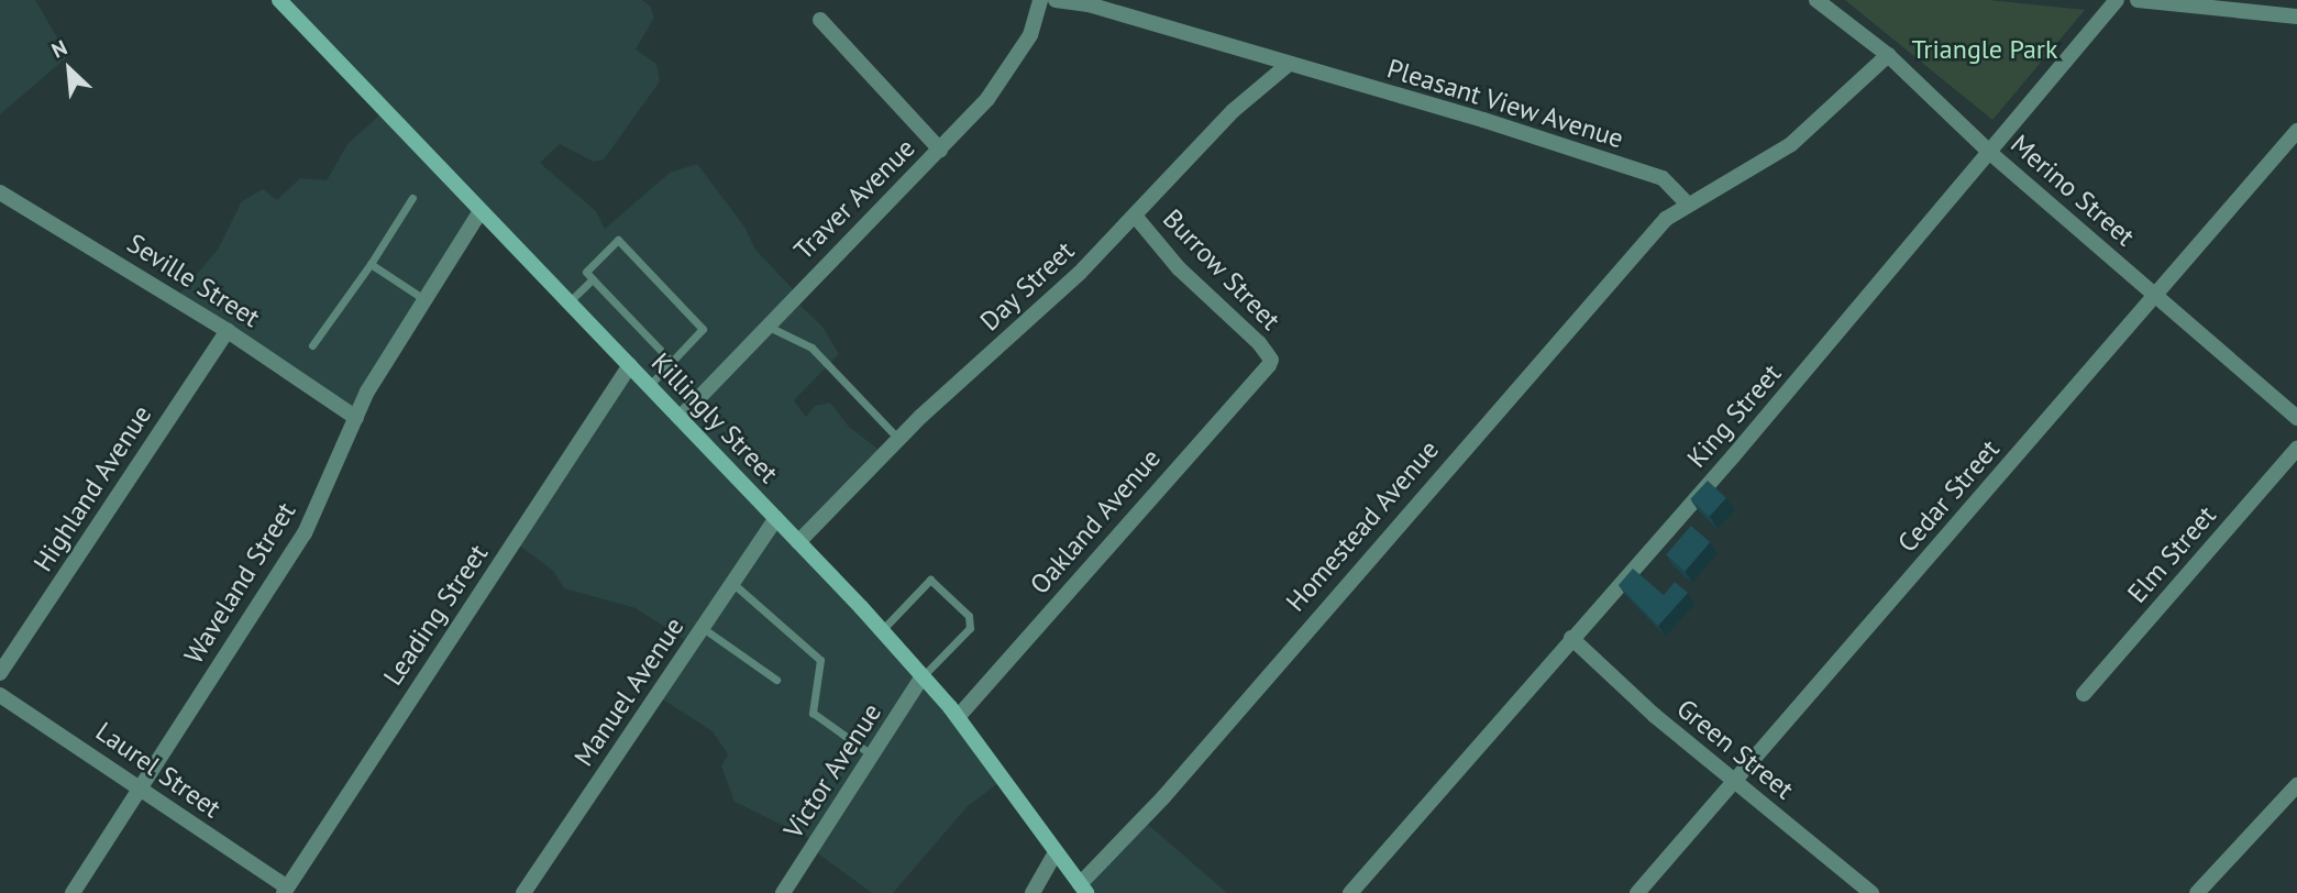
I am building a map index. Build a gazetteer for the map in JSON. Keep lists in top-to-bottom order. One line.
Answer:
{"streets":{"main road":["Killingly Street"],"street":["Pleasant View Avenue","Merino Street","Traver Avenue","Burrow Street","Seville Street","Day Street","King Street","Highland Avenue","Cedar Street","Oakland Avenue","Homestead Avenue","Elm Street","Waveland Street","Leading Street","Manuel Avenue","Green Street","Laurel Street","Victor Avenue"]},"crossings":[["Pleasant View Avenue","Day Street"],["Pleasant View Avenue","Homestead Avenue"],["Merino Street","King Street"],["Merino Street","Cedar Street"],["Traver Avenue","Killingly Street"],["Burrow Street","Day Street"],["Burrow Street","Oakland Avenue"],["Seville Street","Highland Avenue"],["Seville Street","Waveland Street"],["Day Street","Killingly Street"],["King Street","Green Street"],["Killingly Street","Oakland Avenue"],["Killingly Street","Homestead Avenue"],["Killingly Street","Waveland Street"],["Killingly Street","Leading Street"],["Killingly Street","Manuel Avenue"],["Killingly Street","Victor Avenue"],["Cedar Street","Green Street"],["Waveland Street","Laurel Street"],["Leading Street","Laurel Street"]],"parks":["Triangle Park"],"north":"top left"}
